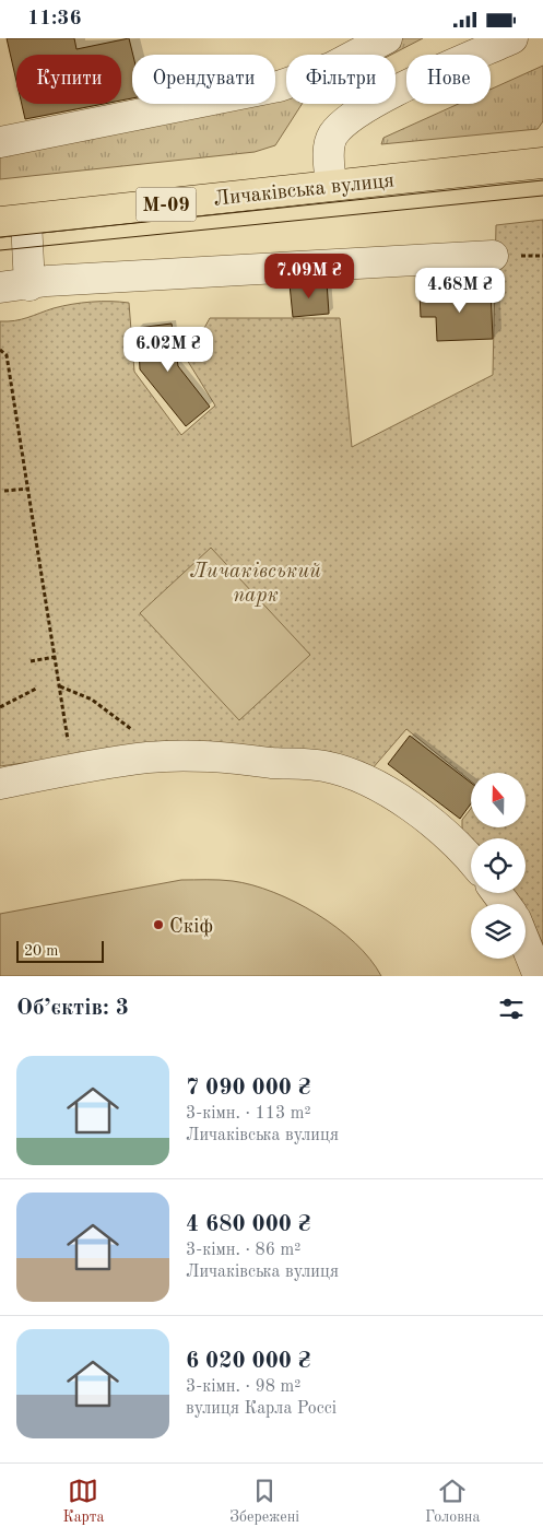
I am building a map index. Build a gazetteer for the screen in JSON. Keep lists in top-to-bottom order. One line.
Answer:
{"streets":{"main road":["Личаківська вулиця","М-09"]},"parks":["Личаківський парк"],"places":["Скіф"],"scale_bar":"20 m","north":"top","page":{"status":"11:36","chip":["Купити","Орендувати","Фільтри","Нове"],"price":["7.09M ₴","4.68M ₴","6.02M ₴"],"scale":"20 m","heading":"Об’єктів: 3","list":[{"name":"7 090 000 ₴","note":"3-кімн. · 113 m² · Личаківська вулиця"},{"name":"4 680 000 ₴","note":"3-кімн. · 86 m² · Личаківська вулиця"},{"name":"6 020 000 ₴","note":"3-кімн. · 98 m² · вулиця Карла Россі"}],"tabs":["Карта","Збережені","Головна"]}}
